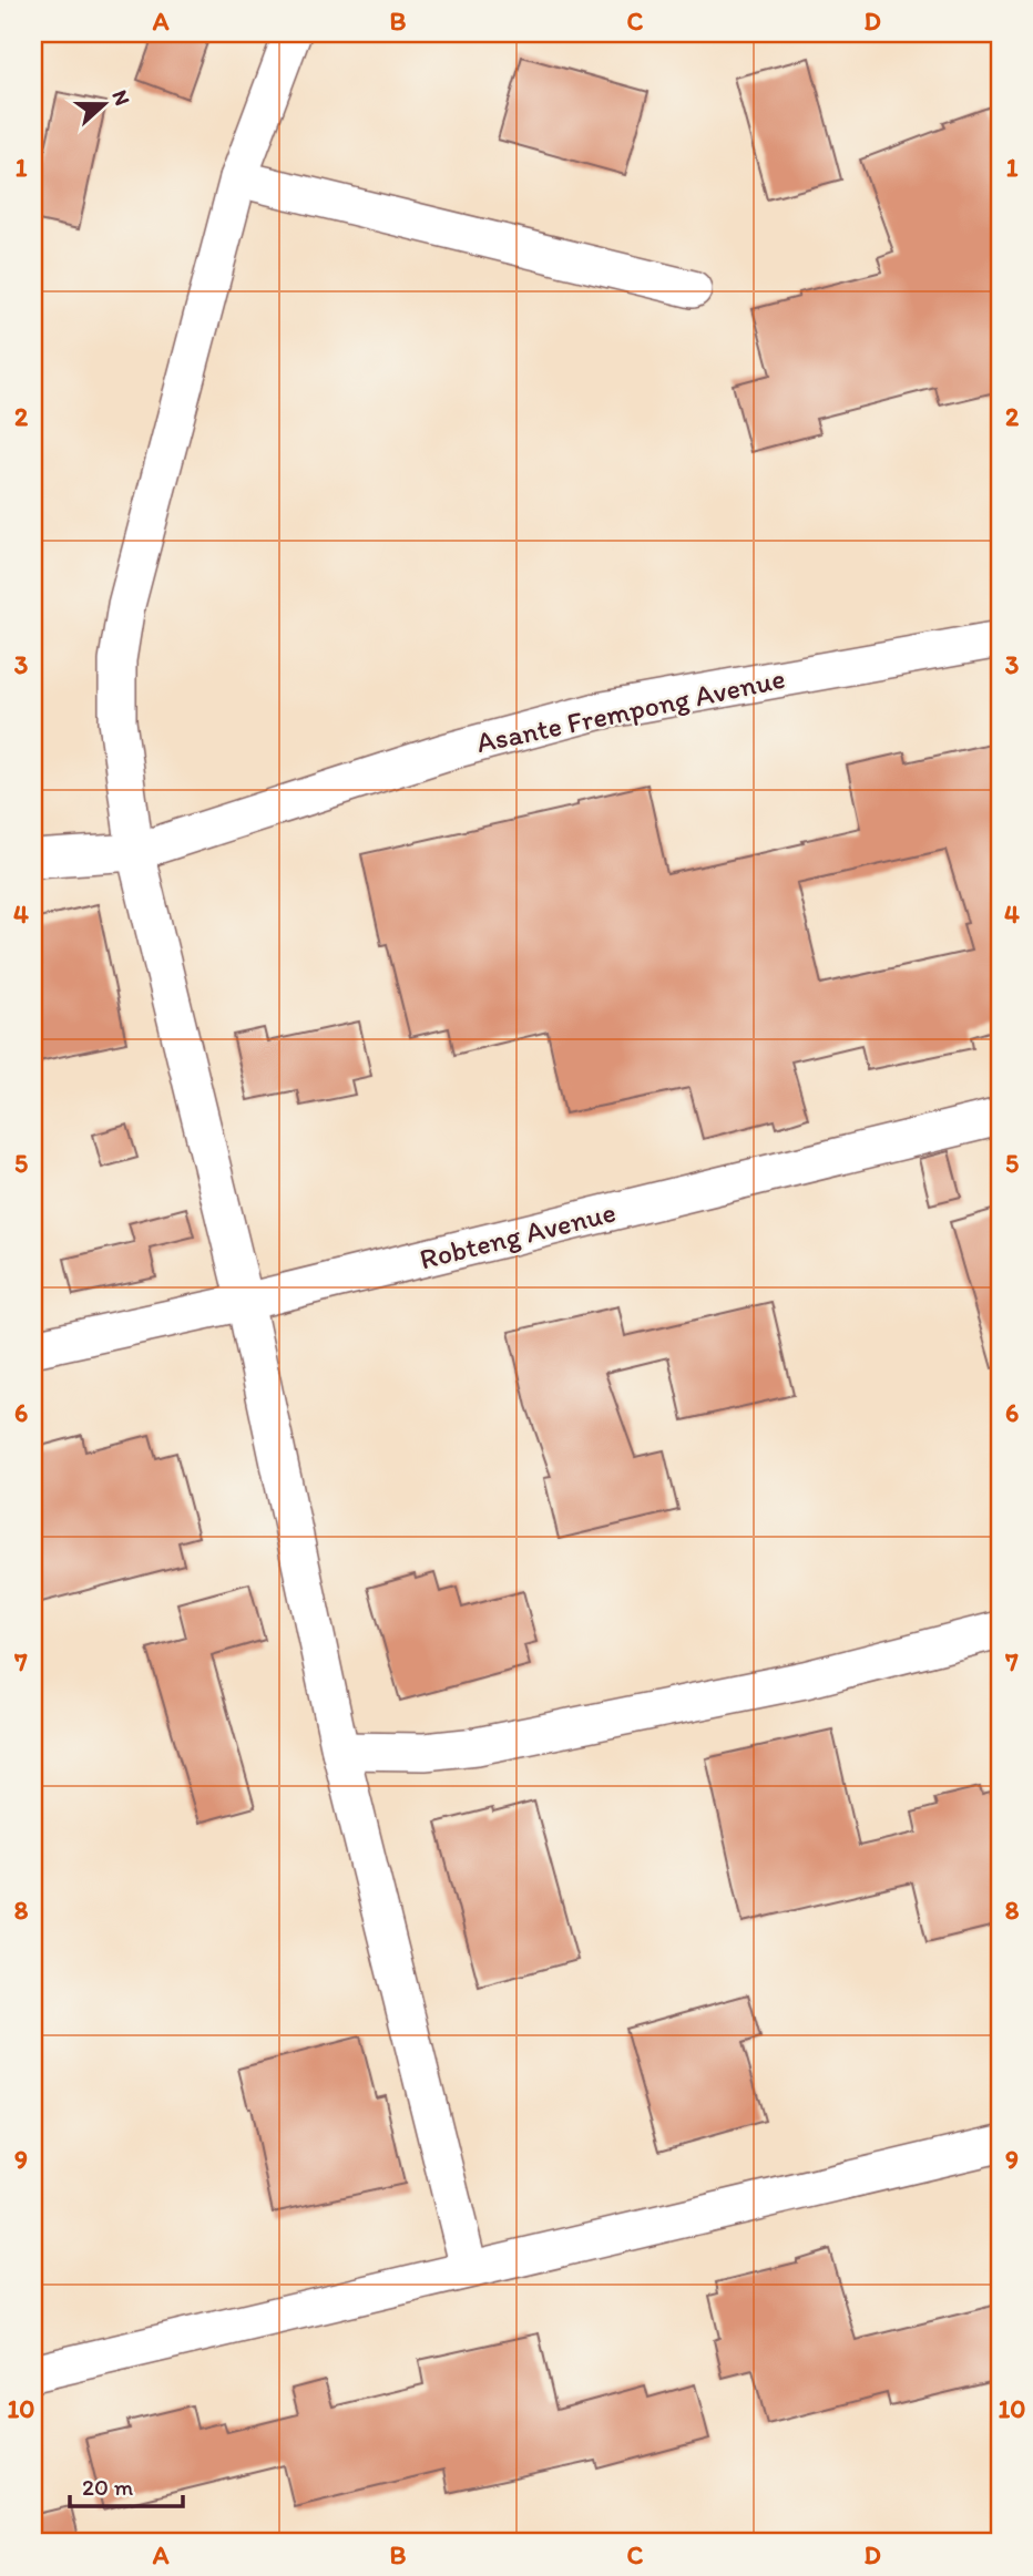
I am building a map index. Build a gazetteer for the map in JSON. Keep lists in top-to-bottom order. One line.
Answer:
{"streets":{"street":["Asante Frempong Avenue","Robteng Avenue"]},"scale_bar":"20 m","north":"right","grid":{"columns":["A","B","C","D"],"rows":["1","2","3","4","5","6","7","8","9","10"]}}
